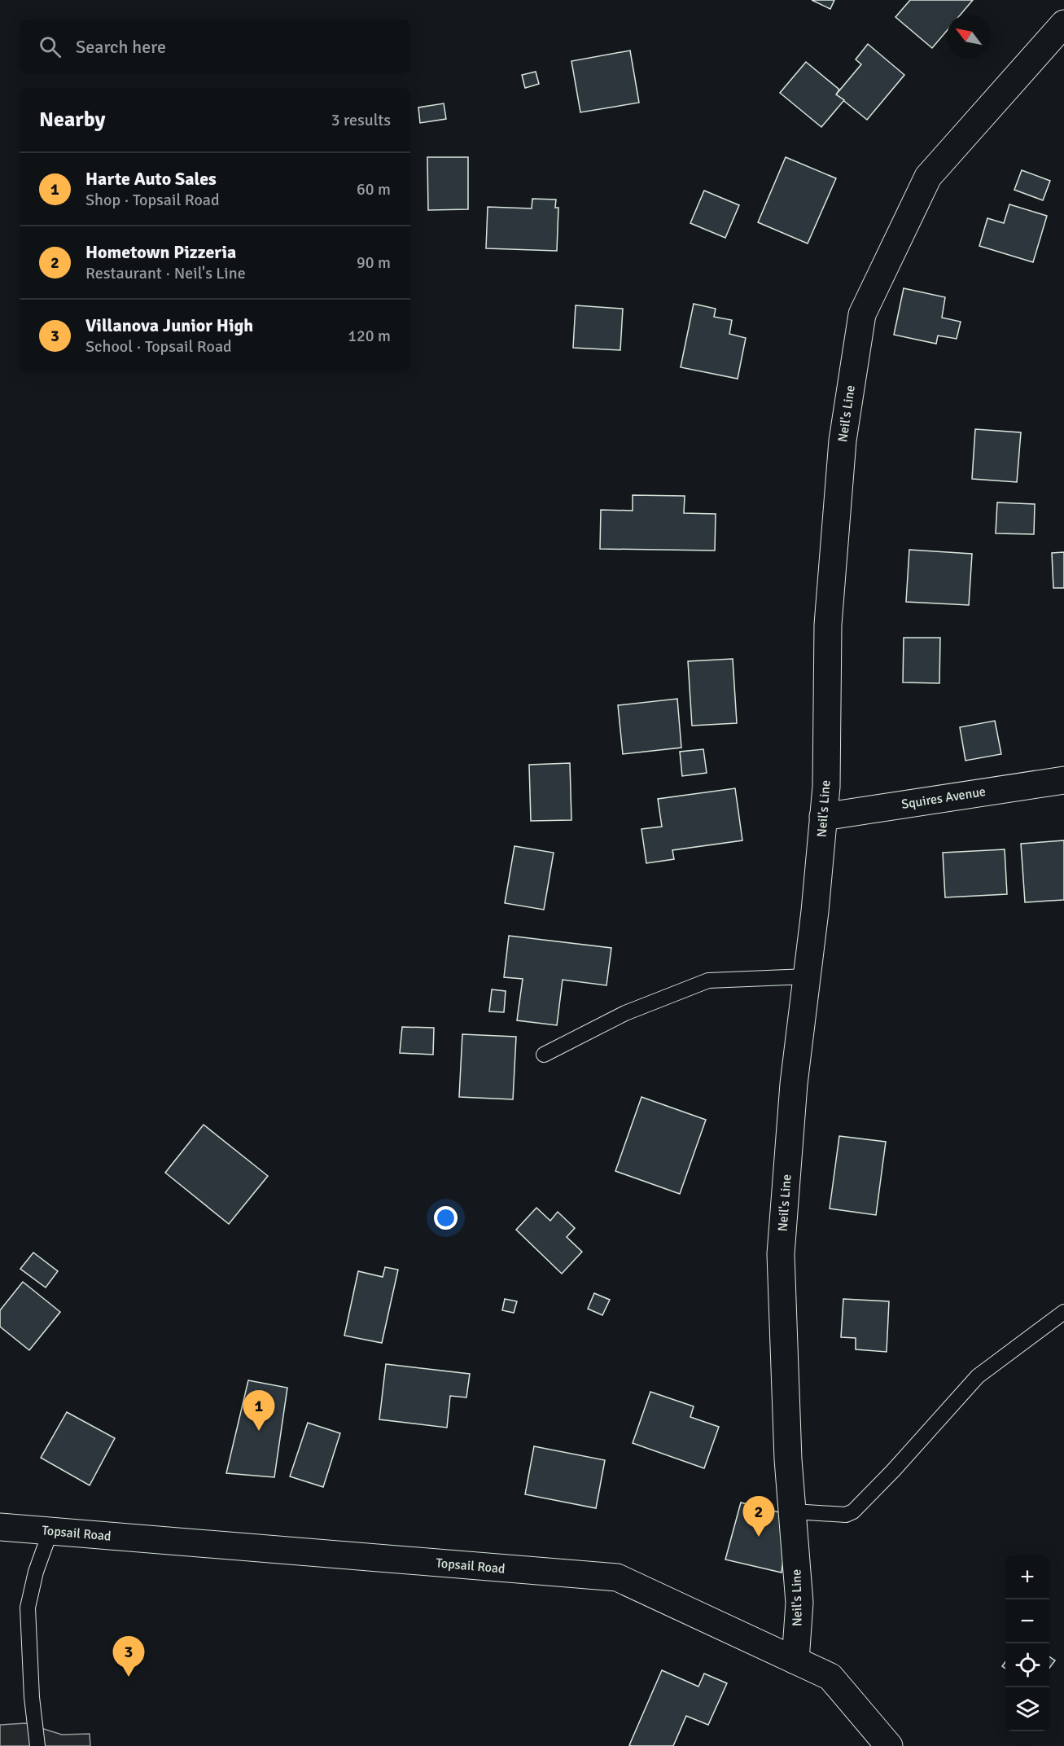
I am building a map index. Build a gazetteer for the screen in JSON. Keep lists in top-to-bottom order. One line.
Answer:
{"streets":{"street":["Neil's Line","Squires Avenue","Topsail Road"]},"crossings":[["Neil's Line","Squires Avenue"],["Neil's Line","Topsail Road"]],"north":"top left","page":{"search":"Search here","heading":["Nearby","3 results"],"list":[{"mark":"1","name":"Harte Auto Sales","note":"Shop · Topsail Road","value":"60 m"},{"mark":"2","name":"Hometown Pizzeria","note":"Restaurant · Neil's Line","value":"90 m"},{"mark":"3","name":"Villanova Junior High","note":"School · Topsail Road","value":"120 m"}],"pins":["1","2","3"],"map_buttons":["+","−"]}}
